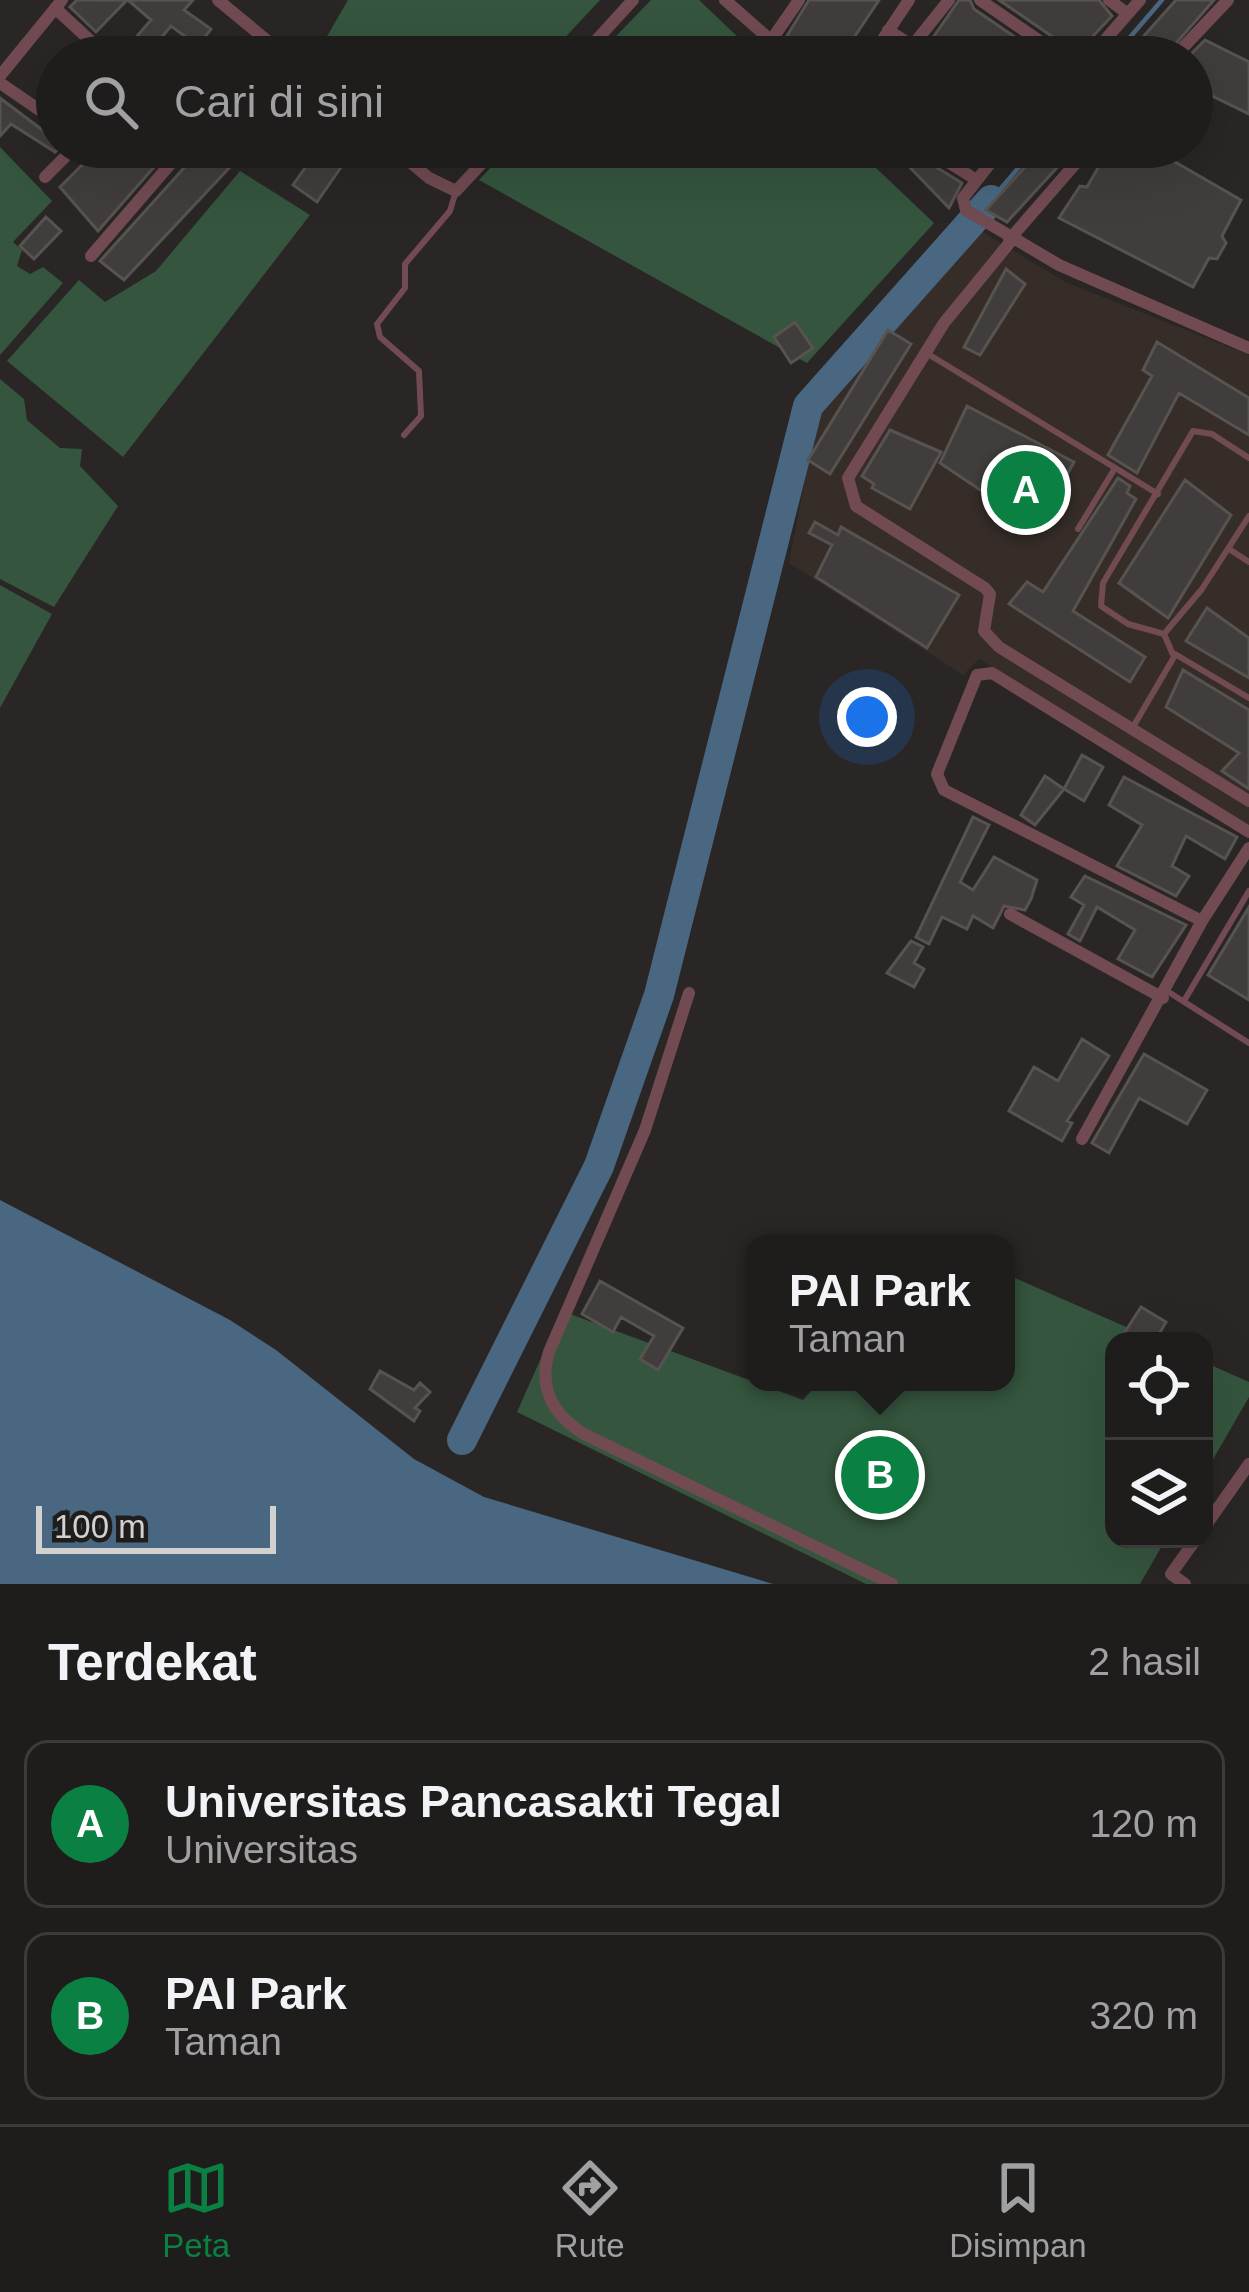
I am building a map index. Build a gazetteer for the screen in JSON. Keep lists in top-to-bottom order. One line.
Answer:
{"scale_bar":"100 m","page":{"search":"Cari di sini","pins":["A","B"],"popup":["PAI Park","Taman"],"scale":"100 m","heading":["Terdekat","2 hasil"],"list":[{"mark":"A","name":"Universitas Pancasakti Tegal","note":"Universitas","value":"120 m"},{"mark":"B","name":"PAI Park","note":"Taman","value":"320 m"}],"nav":["Peta","Rute","Disimpan"]}}
